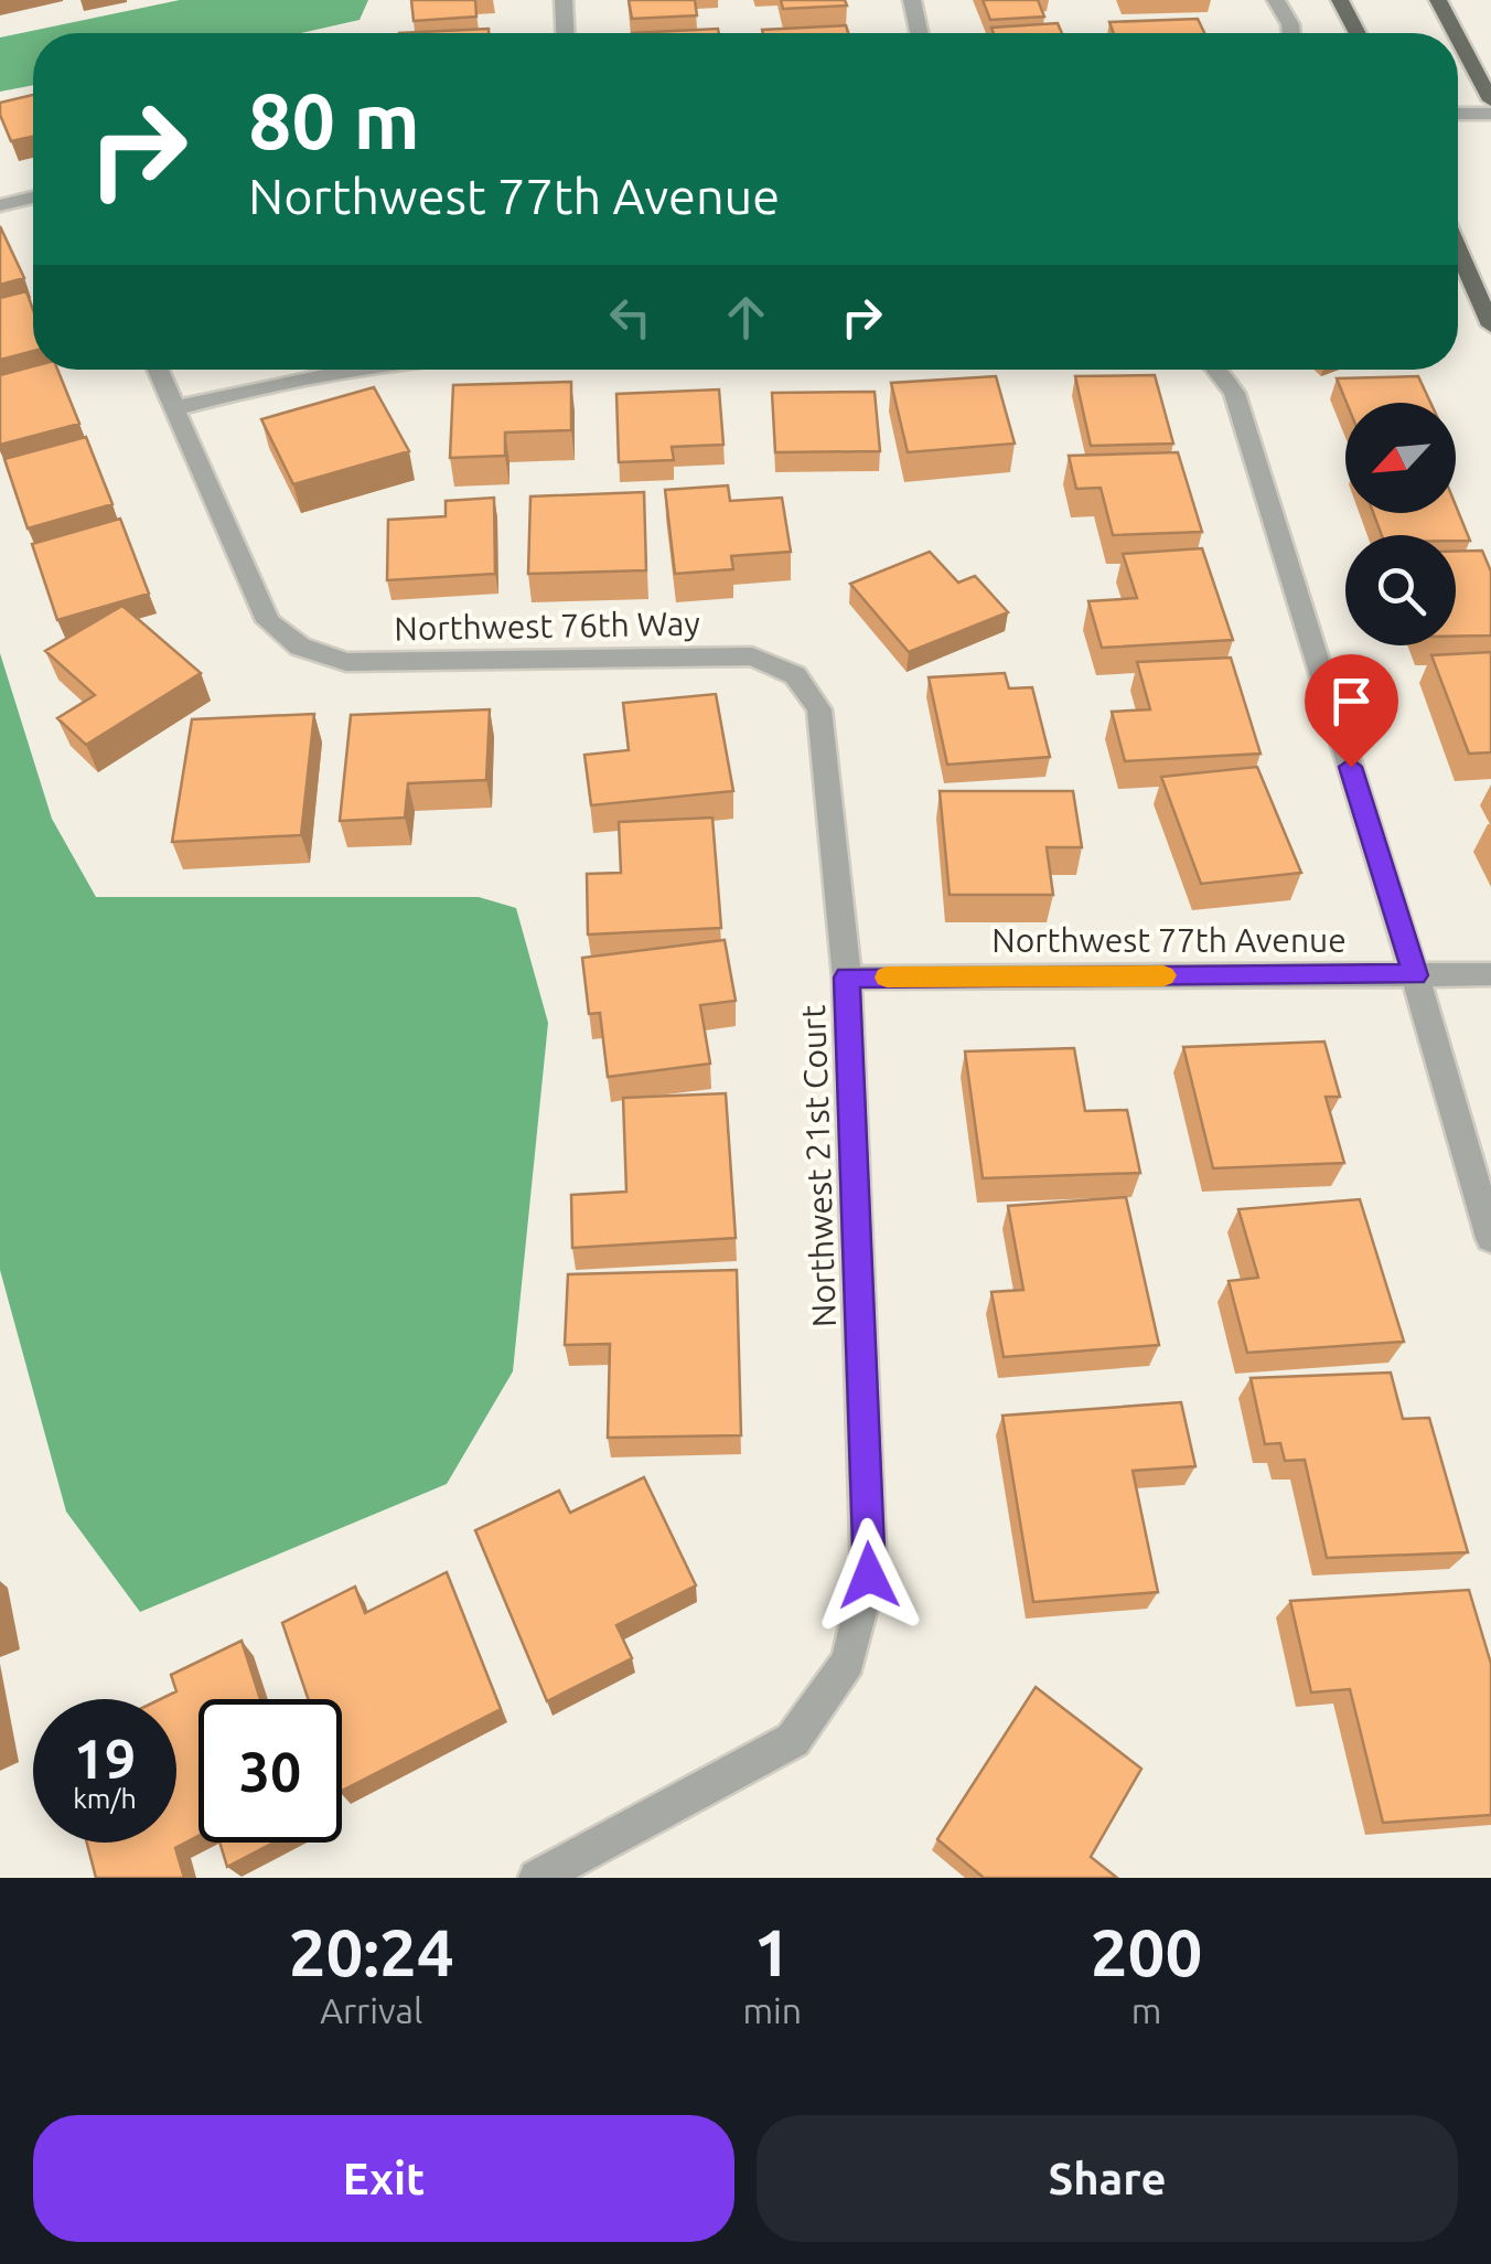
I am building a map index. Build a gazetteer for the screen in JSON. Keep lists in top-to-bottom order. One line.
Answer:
{"streets":{"street":["Northwest 76th Way","Northwest 77th Avenue","Northwest 21st Court"]},"crossings":[["Northwest 76th Way","Northwest 21st Court"],["Northwest 77th Avenue","Northwest 21st Court"]],"north":"bottom left","page":{"turn":["80 m","Northwest 77th Avenue"],"speed":"19 km/h","limit":"30","eta":["20:24","Arrival","1","min","200","m"],"buttons":["Exit","Share"]}}
